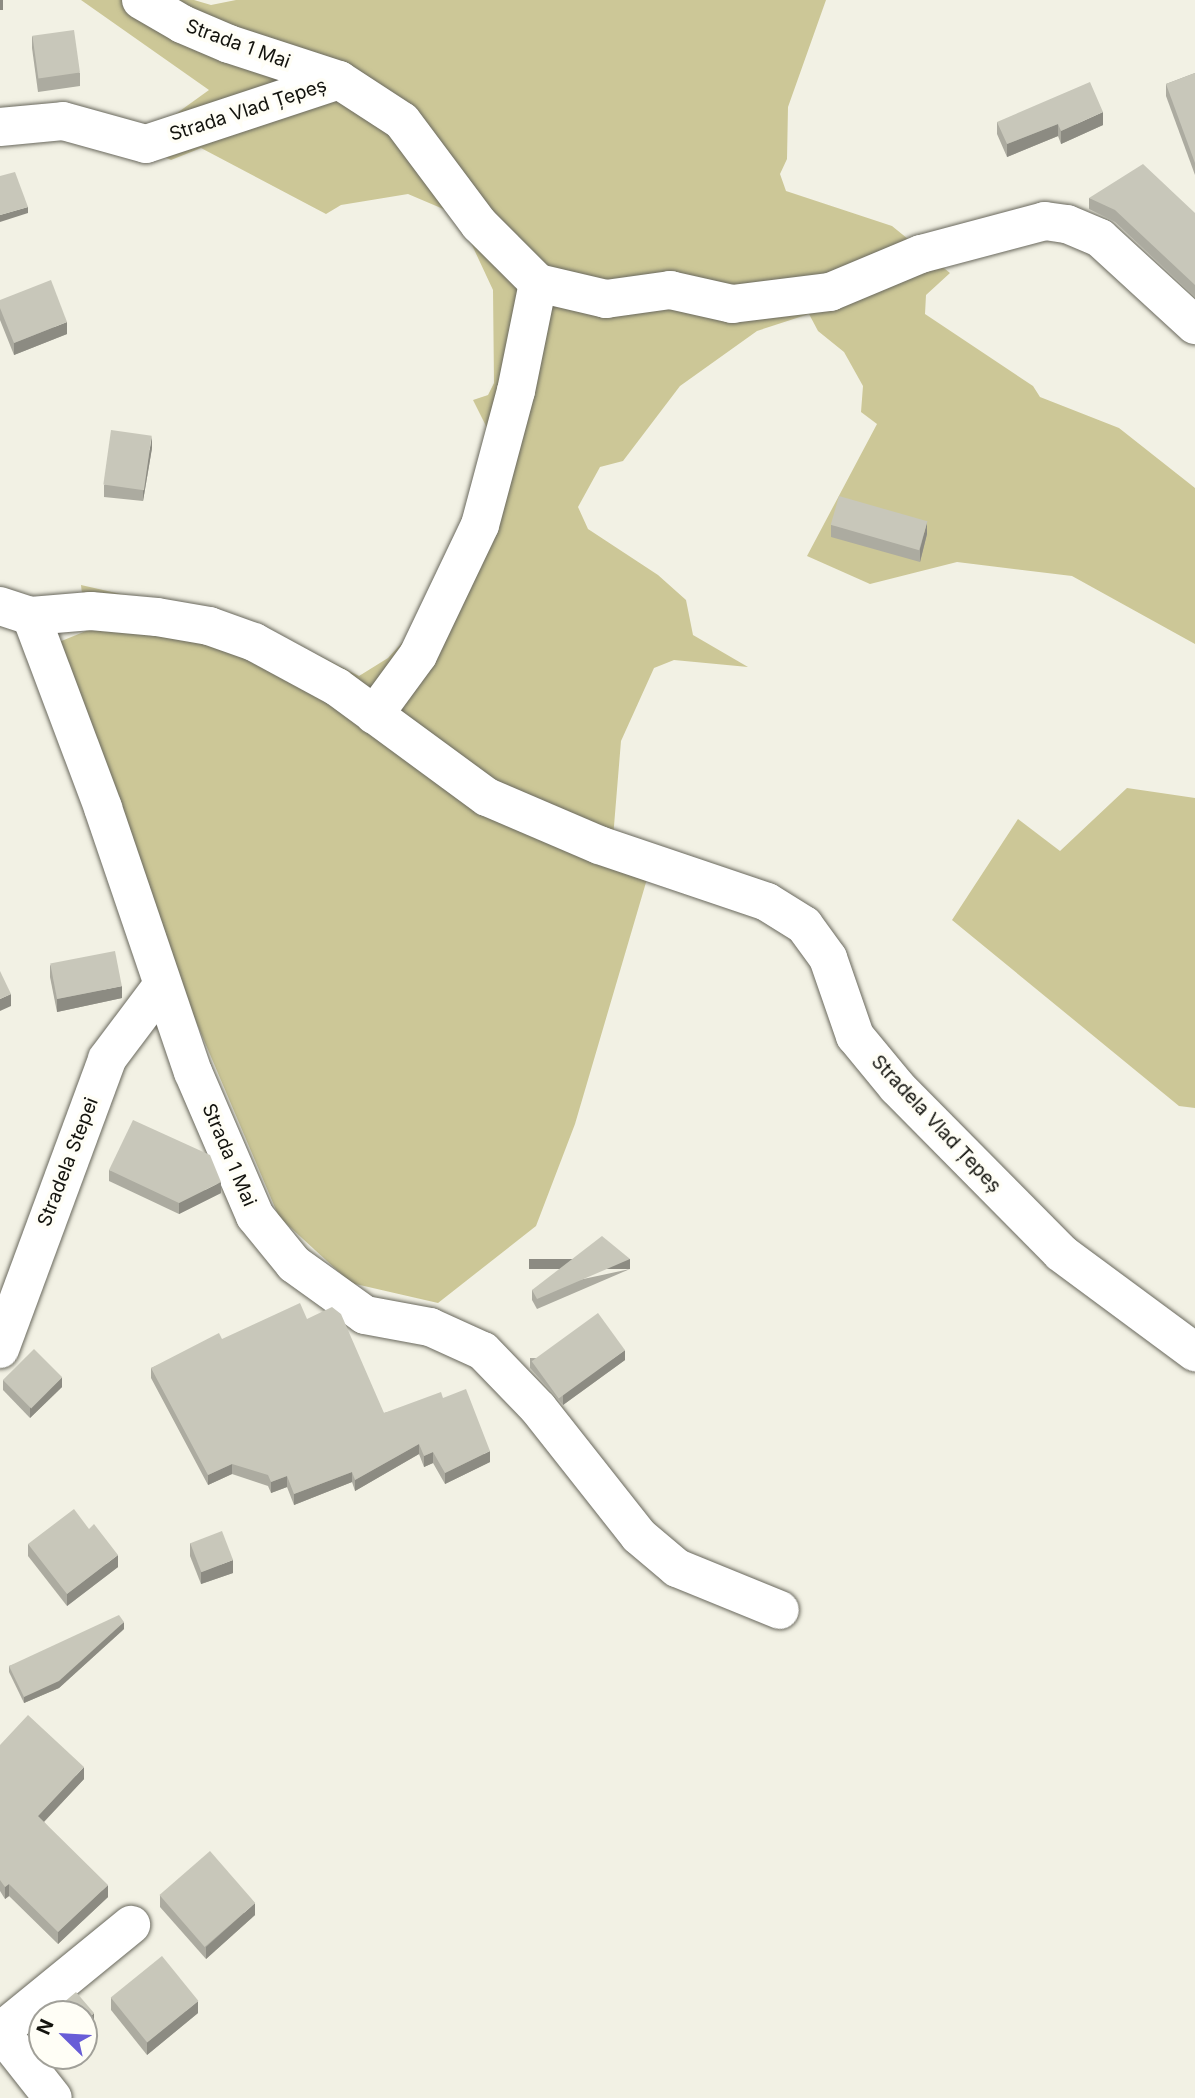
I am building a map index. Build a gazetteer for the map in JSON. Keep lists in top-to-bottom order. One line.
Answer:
{"streets":{"street":["Strada 1 Mai","Strada Vlad Țepeș","Stradela Vlad Țepeș","Stradela Stepei"]},"crossings":[["Strada 1 Mai","Strada Vlad Țepeș"],["Strada 1 Mai","Stradela Vlad Țepeș"],["Strada 1 Mai","Stradela Stepei"]],"north":"top left"}
